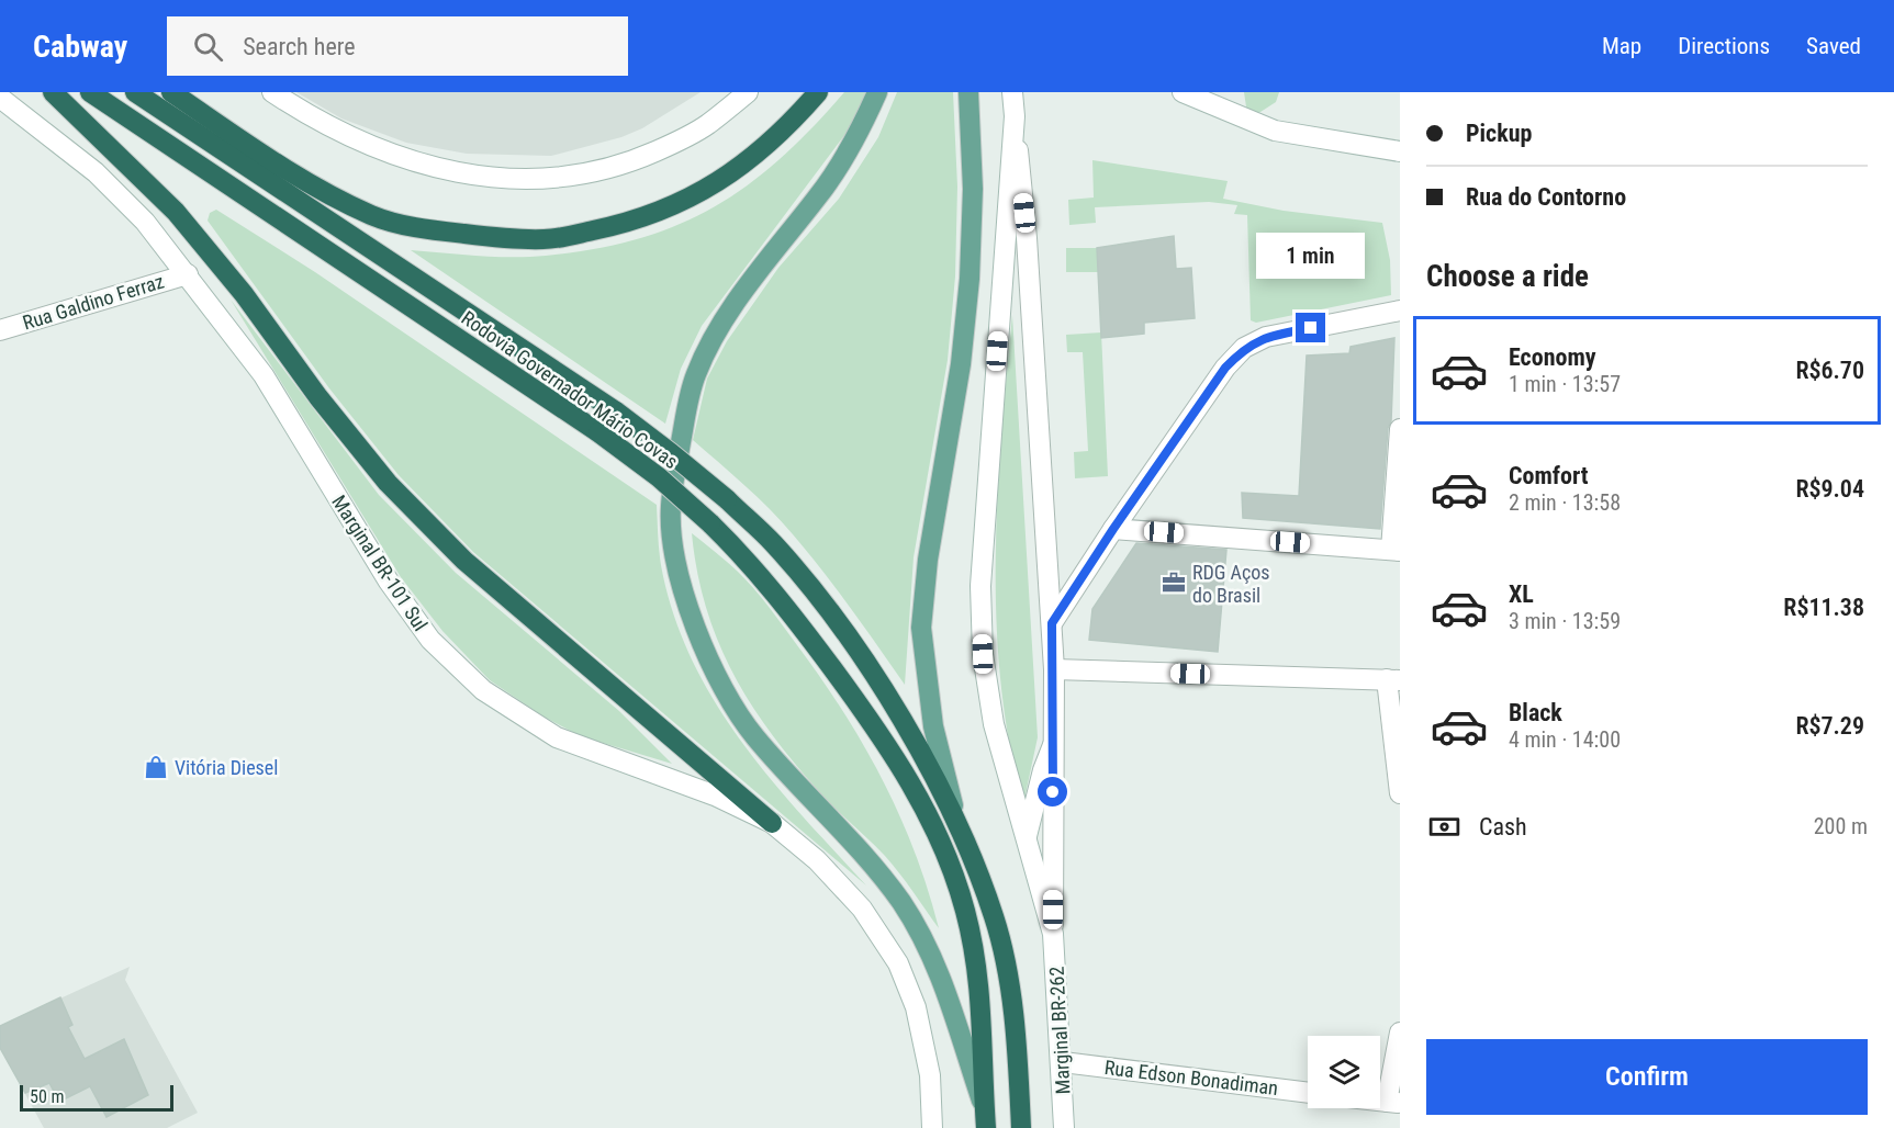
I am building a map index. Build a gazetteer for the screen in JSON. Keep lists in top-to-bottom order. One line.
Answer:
{"streets":{"highway":["Rodovia Governador Mário Covas"],"main road":["Rua Galdino Ferraz","Marginal BR-101 Sul","Marginal BR-262","Rua Edson Bonadiman"]},"crossings":[["Rua Galdino Ferraz","Marginal BR-101 Sul"],["Marginal BR-262","Rua Edson Bonadiman"]],"places":{"office":["RDG Aços do Brasil"],"shop":["Vitória Diesel"]},"scale_bar":"50 m","page":{"header":"Cabway","search":"Search here","nav":["Map","Directions","Saved"],"banner":["Pickup","Rua do Contorno"],"bubble":"1 min","heading":"Choose a ride","list":[{"name":"Economy","note":"1 min · 13:57","value":"R$6.70"},{"name":"Comfort","note":"2 min · 13:58","value":"R$9.04"},{"name":"XL","note":"3 min · 13:59","value":"R$11.38"},{"name":"Black","note":"4 min · 14:00","value":"R$7.29"}],"pay":["Cash","200 m"],"buttons":"Confirm","scale":"50 m"}}
